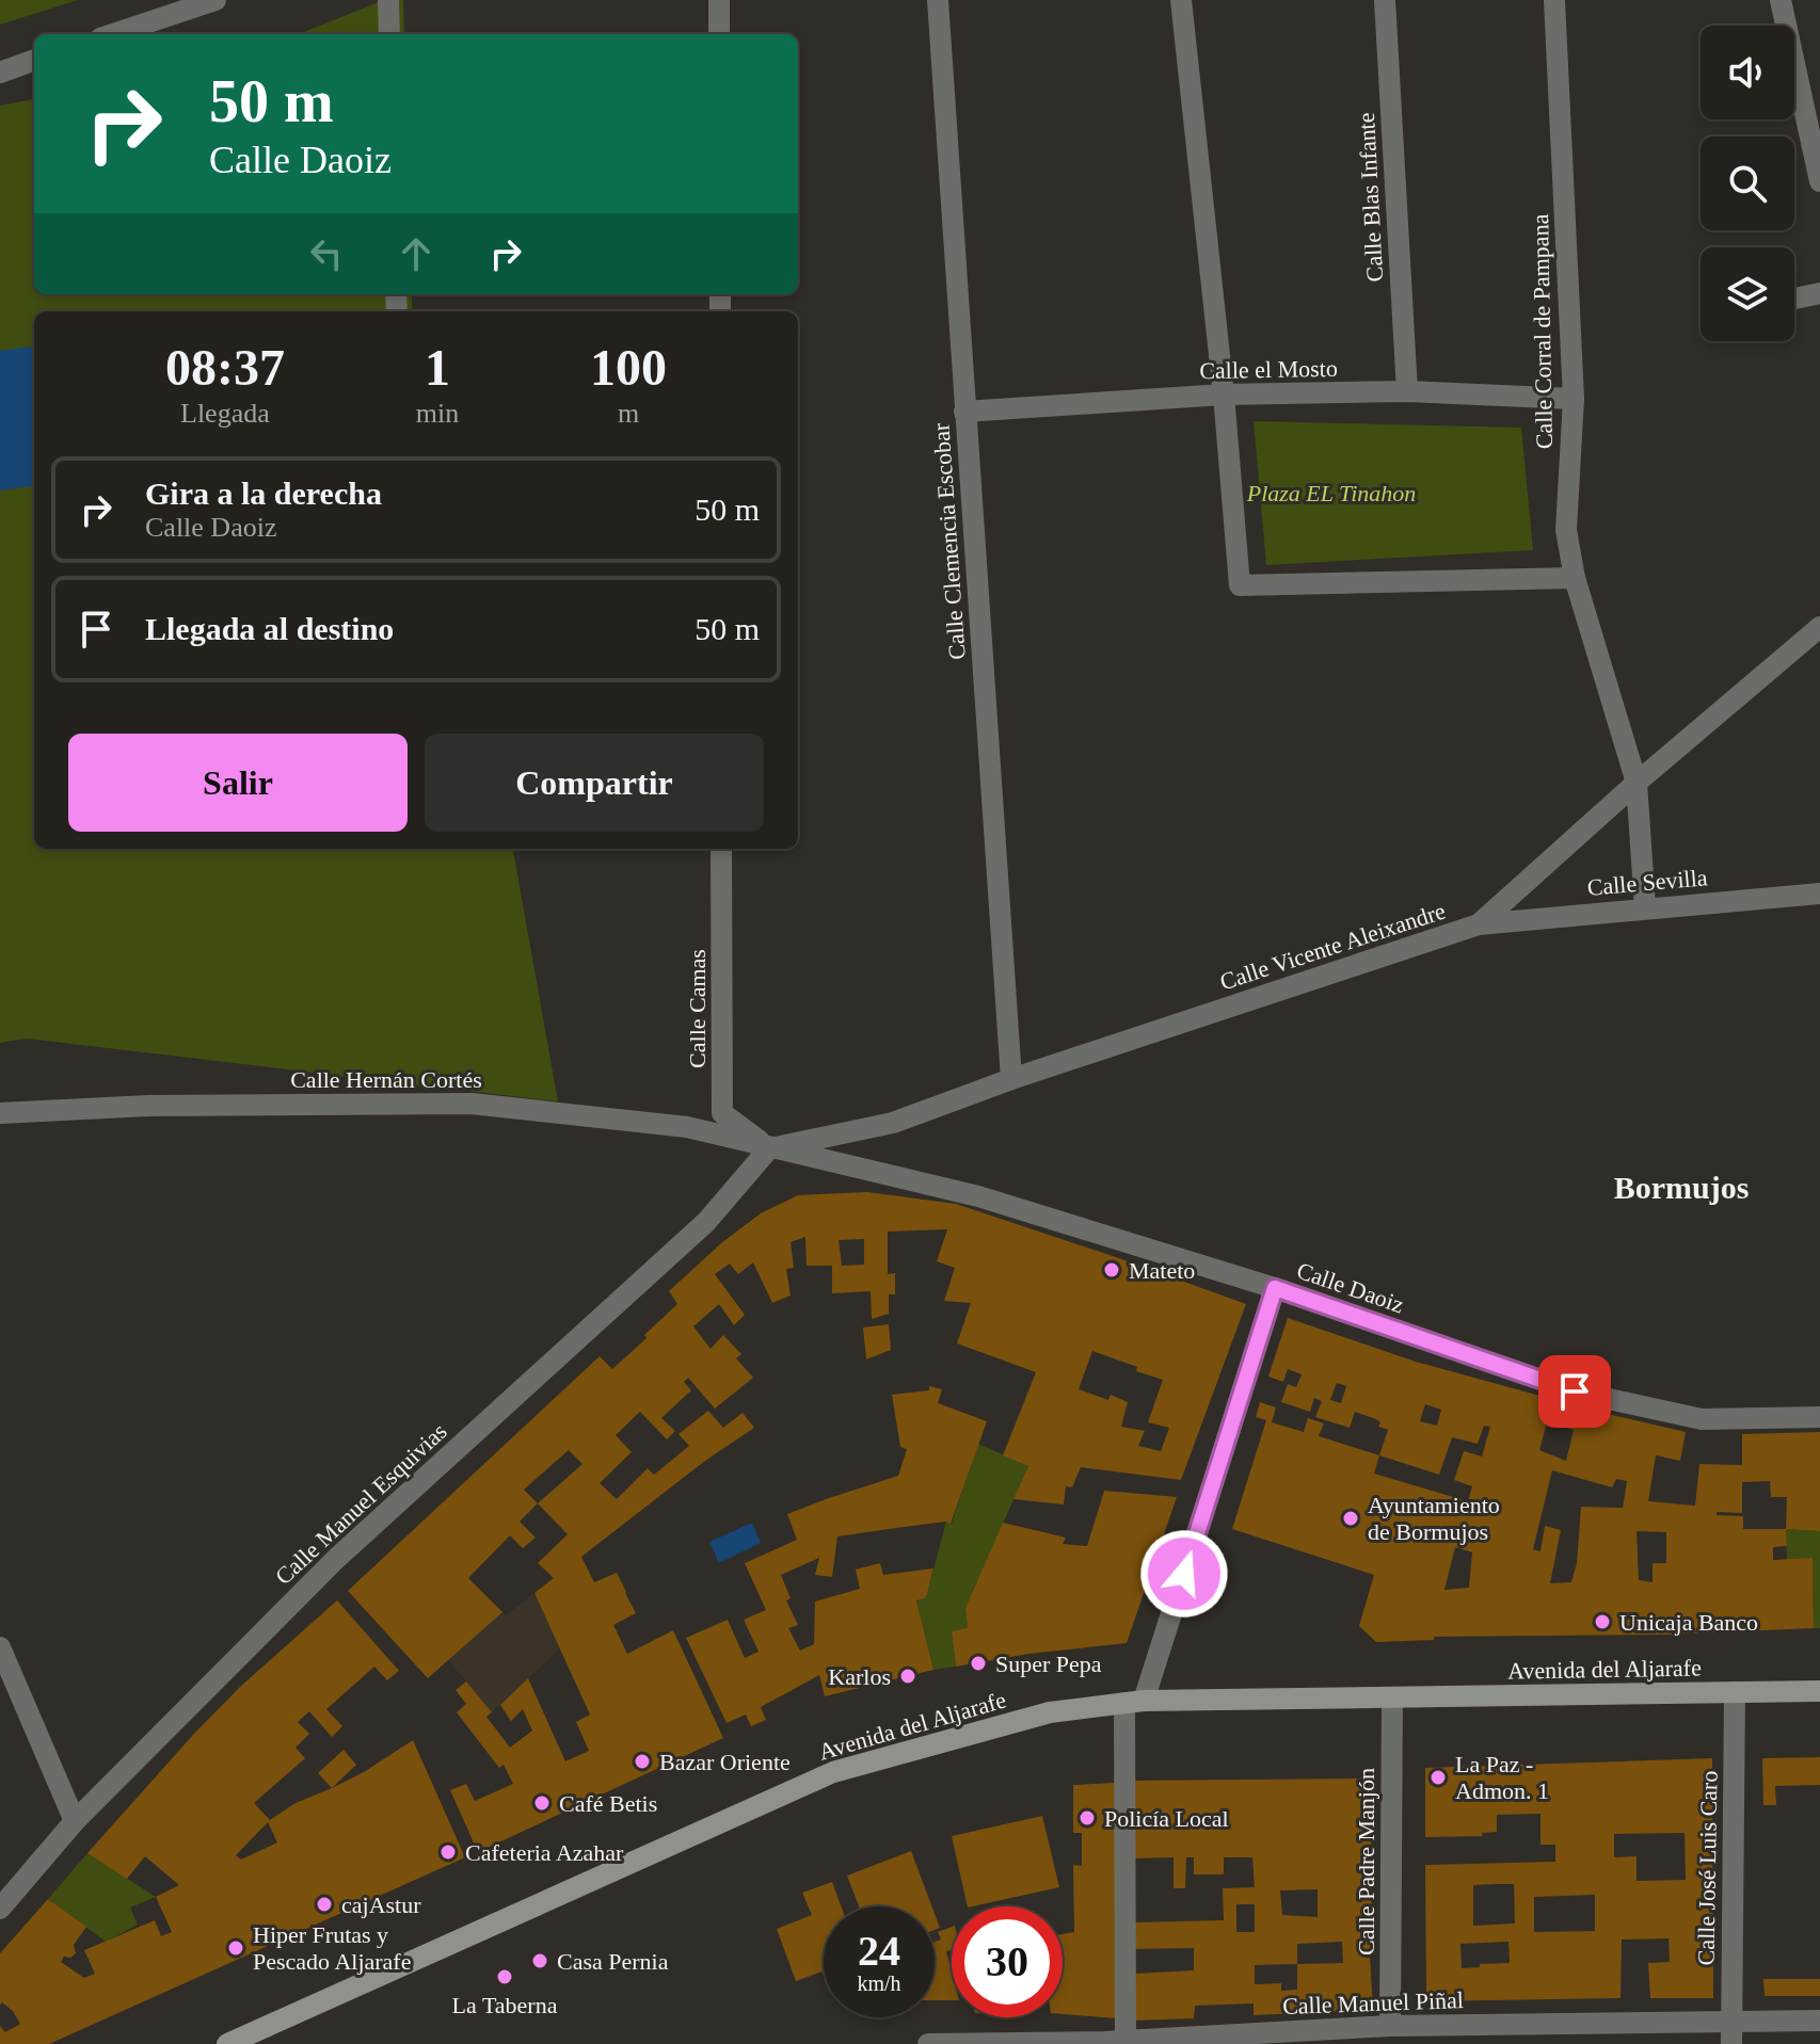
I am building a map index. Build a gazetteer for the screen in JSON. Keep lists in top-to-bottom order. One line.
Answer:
{"streets":{"main road":["Avenida del Aljarafe"],"street":["Calle Blas Infante","Calle Corral de Pampana","Calle el Mosto","Calle Clemencia Escobar","Calle Sevilla","Calle Vicente Aleixandre","Calle Camas","Calle Hernán Cortés","Calle Daoiz","Calle Manuel Esquivias","Calle Padre Manjón","Calle José Luis Caro","Calle Manuel Piñal"]},"crossings":[["Calle Blas Infante","Calle el Mosto"],["Calle Corral de Pampana","Calle el Mosto"],["Calle Corral de Pampana","Calle Sevilla"],["Calle Corral de Pampana","Calle Vicente Aleixandre"],["Calle el Mosto","Calle Clemencia Escobar"],["Calle Clemencia Escobar","Calle Vicente Aleixandre"],["Calle Sevilla","Calle Vicente Aleixandre"],["Calle Vicente Aleixandre","Calle Camas"],["Calle Vicente Aleixandre","Calle Hernán Cortés"],["Calle Vicente Aleixandre","Calle Daoiz"],["Calle Vicente Aleixandre","Calle Manuel Esquivias"],["Calle Camas","Calle Hernán Cortés"],["Calle Camas","Calle Daoiz"],["Calle Camas","Calle Manuel Esquivias"],["Calle Hernán Cortés","Calle Daoiz"],["Calle Hernán Cortés","Calle Manuel Esquivias"],["Calle Daoiz","Calle Manuel Esquivias"],["Avenida del Aljarafe","Calle Padre Manjón"],["Avenida del Aljarafe","Calle José Luis Caro"],["Calle Padre Manjón","Calle Manuel Piñal"],["Calle José Luis Caro","Calle Manuel Piñal"]],"districts":["Bormujos"],"parks":["Plaza EL Tinahon"],"places":["Mateto","Ayuntamiento de Bormujos","Unicaja Banco","Super Pepa","Karlos","Bazar Oriente","La Paz - Admon. 1","Café Betis","Policía Local","Cafeteria Azahar","cajAstur","Hiper Frutas y Pescado Aljarafe","Casa Pernia","La Taberna"],"page":{"turn":["50 m","Calle Daoiz"],"eta":["08:37","Llegada","1","min","100","m"],"list":[{"name":"Gira a la derecha","note":"Calle Daoiz","value":"50 m"},{"name":"Llegada al destino","value":"50 m"}],"buttons":["Salir","Compartir"],"speed":"24 km/h","limit":"30"}}
